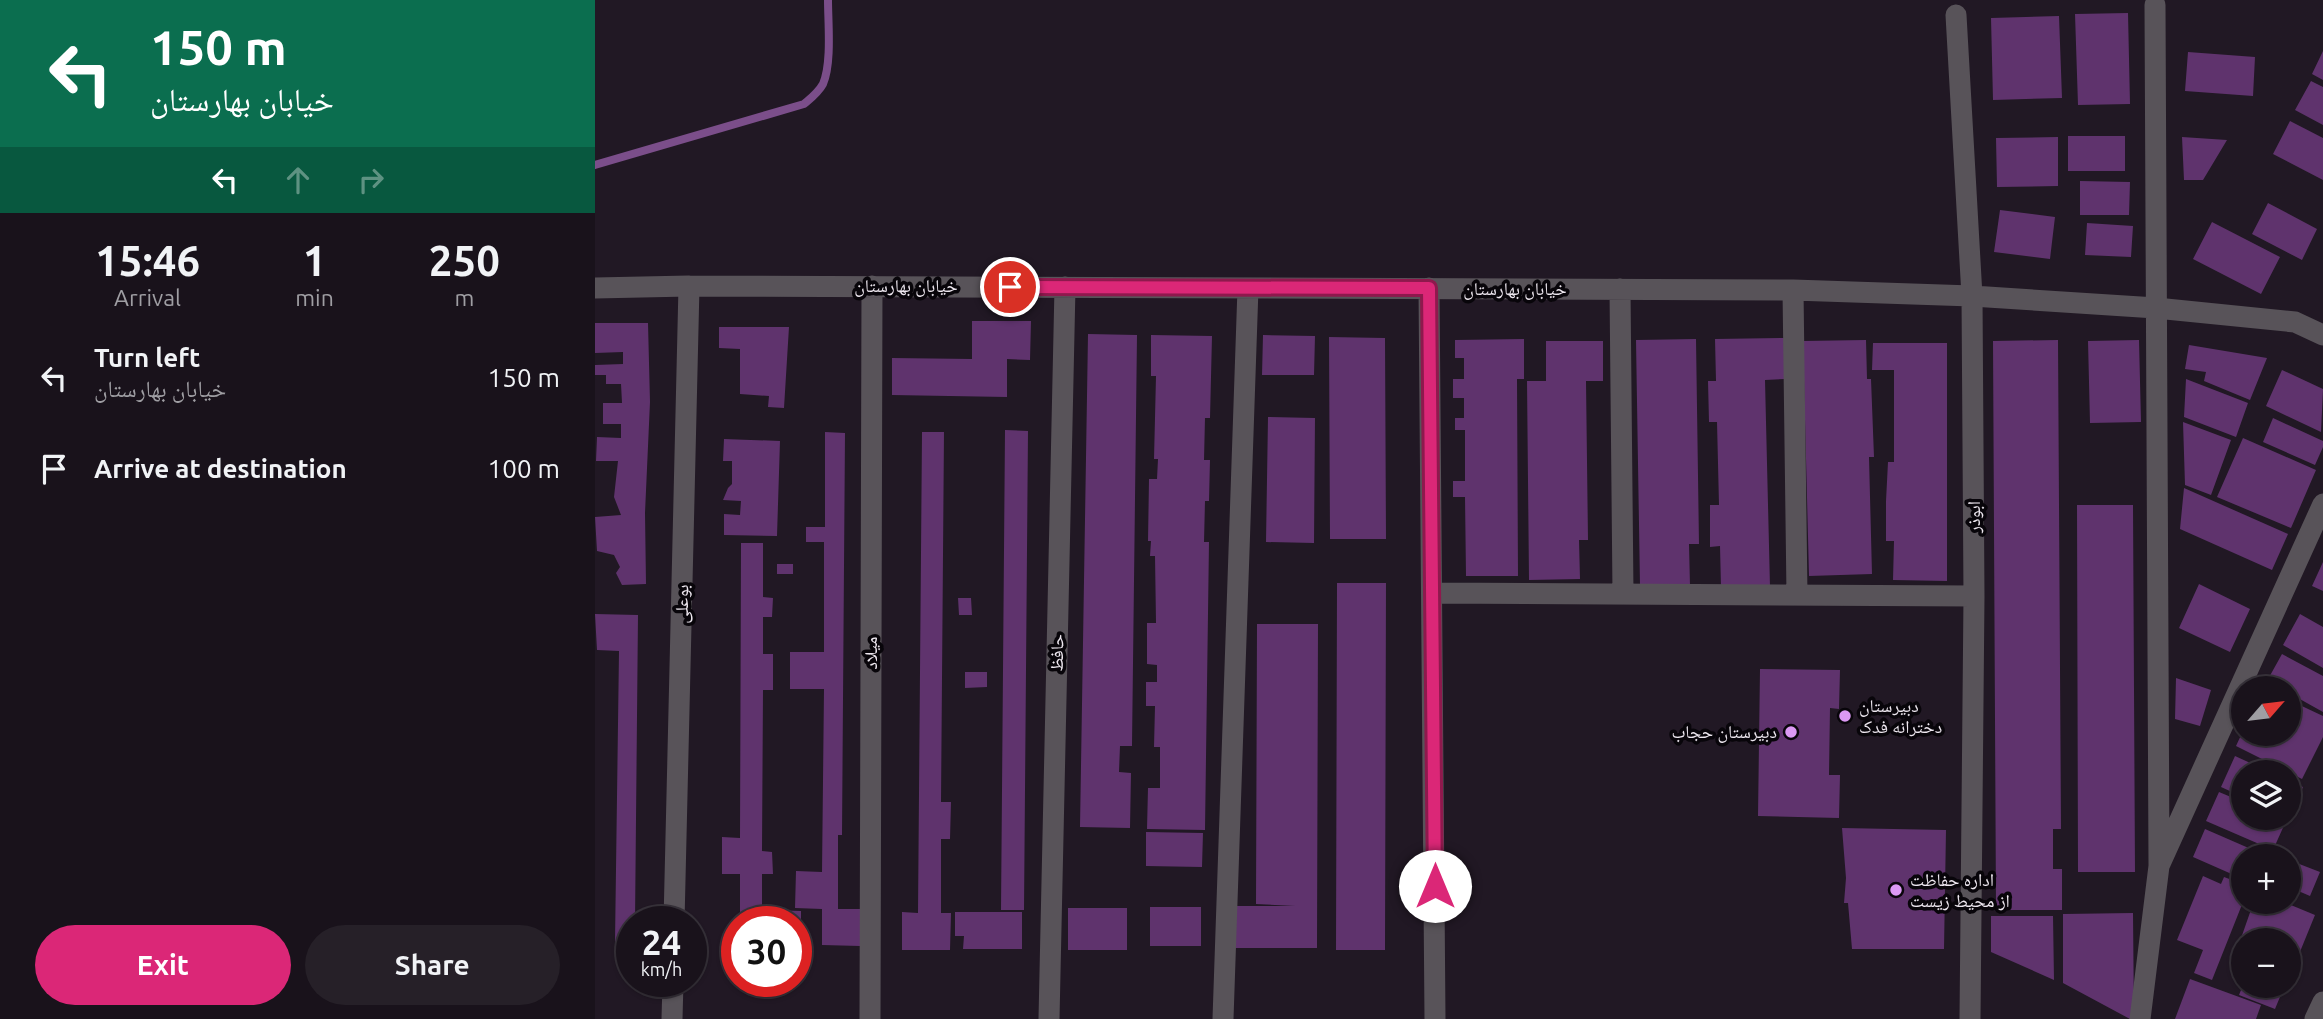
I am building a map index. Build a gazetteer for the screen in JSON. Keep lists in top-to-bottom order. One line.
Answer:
{"streets":{"street":["خیابان بهارستان","ابوذر","بوعلی","میلاد","حافظ"]},"crossings":[["خیابان بهارستان","ابوذر"],["خیابان بهارستان","بوعلی"],["خیابان بهارستان","میلاد"],["خیابان بهارستان","حافظ"]],"places":["دبیرستان دخترانه فدک","دبیرستان حجاب","اداره حفاظت از محیط زیست"],"north":"top right","page":{"turn":["150 m","خیابان بهارستان"],"eta":["15:46","Arrival","1","min","250","m"],"list":[{"name":"Turn left","note":"خیابان بهارستان","value":"150 m"},{"name":"Arrive at destination","value":"100 m"}],"map_buttons":["+","−"],"speed":"24 km/h","limit":"30","buttons":["Exit","Share"]}}
